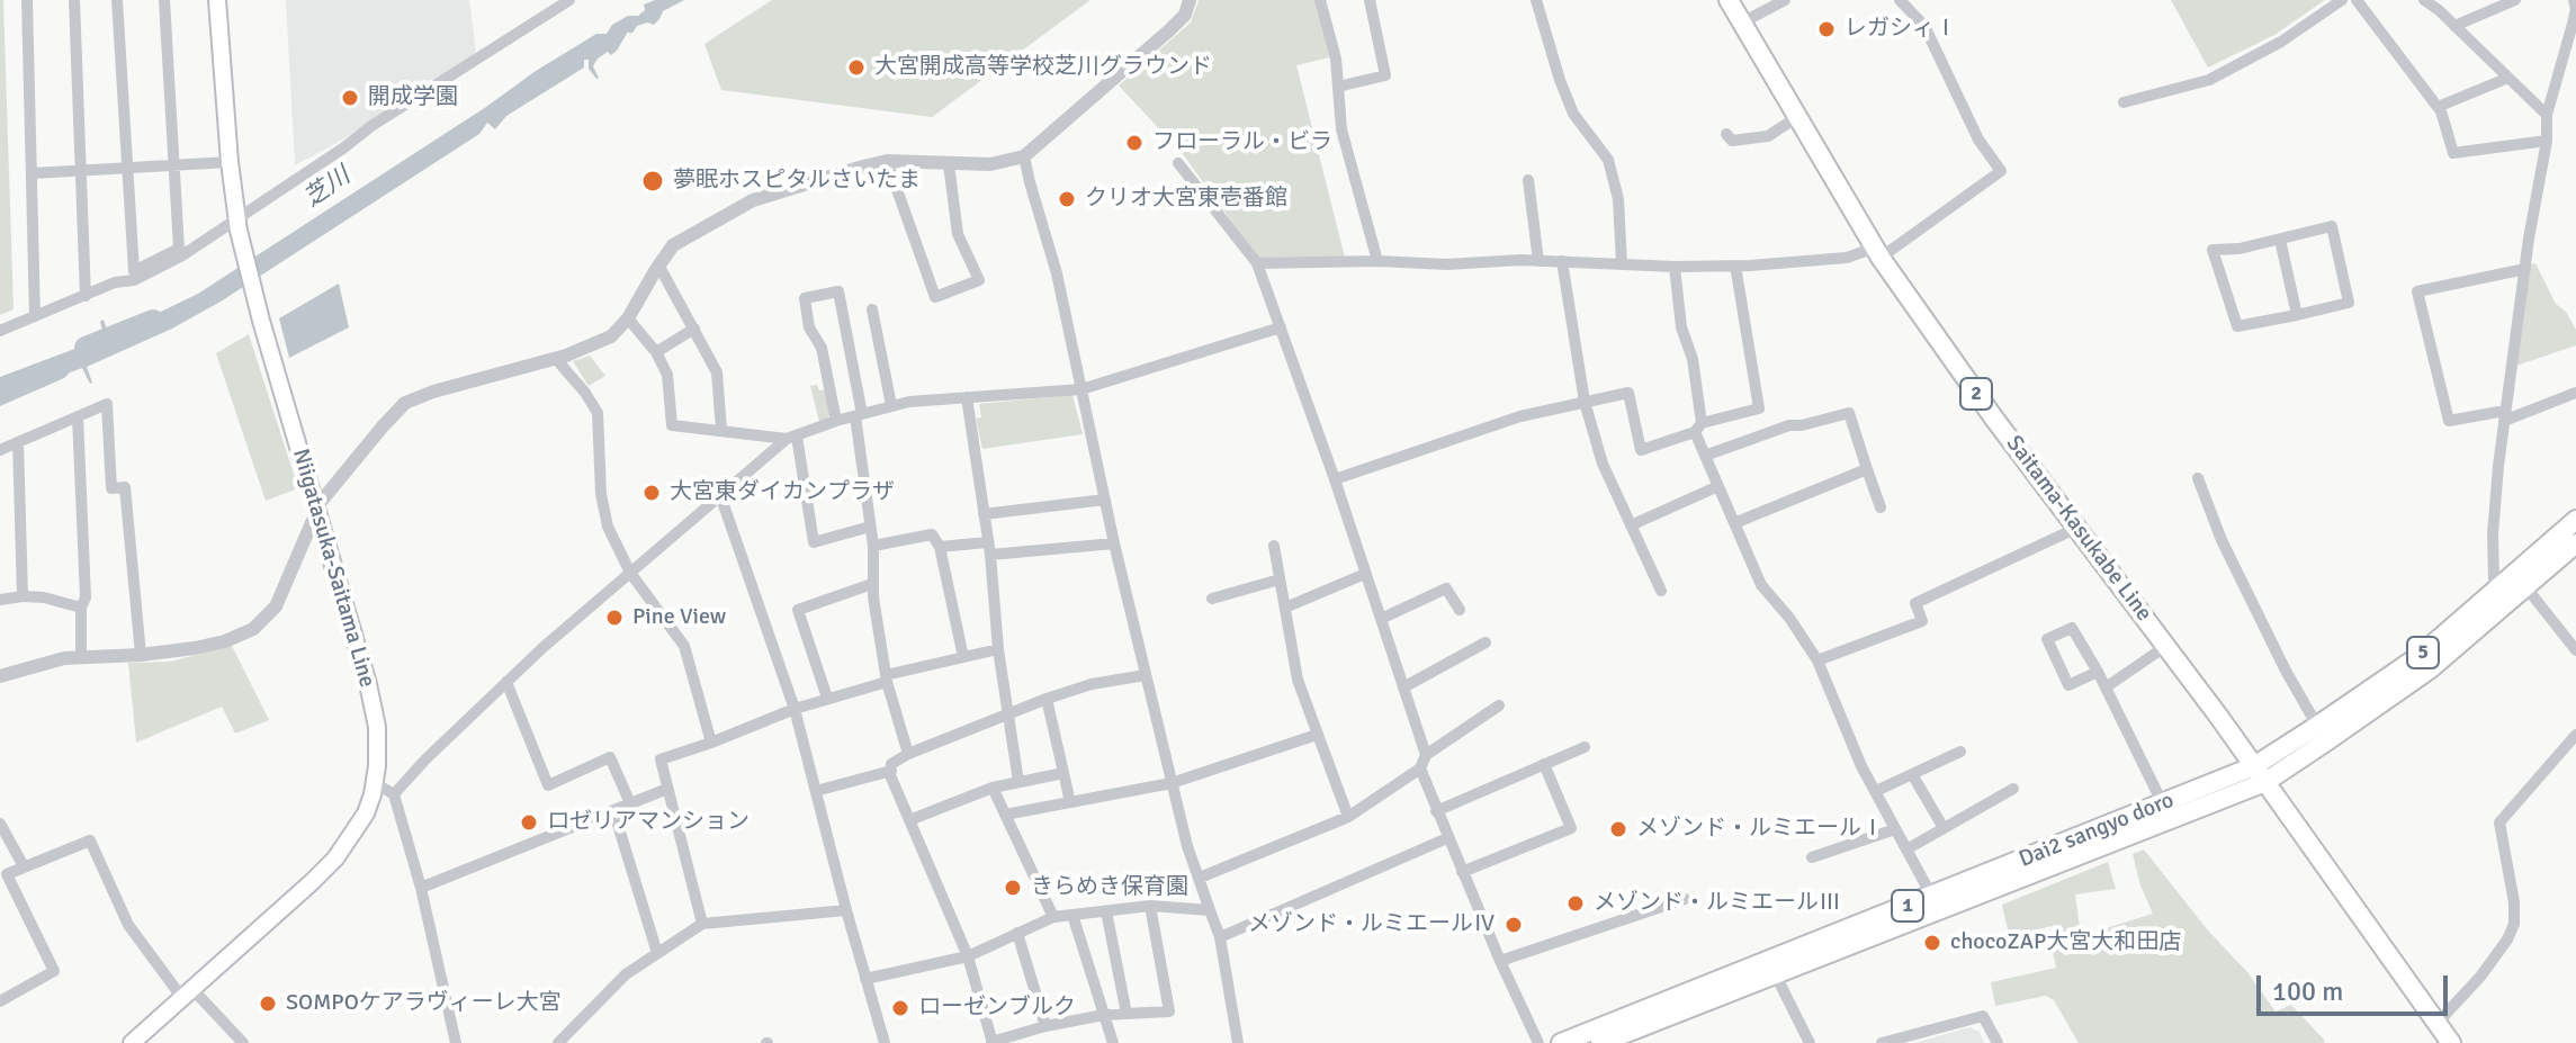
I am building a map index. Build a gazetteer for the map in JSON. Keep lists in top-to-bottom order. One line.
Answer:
{"streets":{"main road":["2","Saitama-Kasukabe Line","Niigatasuka-Saitama Line","5","Dai2 sangyo doro","1"]},"crossings":[["Saitama-Kasukabe Line","Dai2 sangyo doro"]],"water":["芝川"],"places":["レガシィⅠ","大宮開成高等学校芝川グラウンド","開成学園","フローラル・ビラ","夢眠ホスピタルさいたま","クリオ大宮東壱番館","大宮東ダイカンプラザ","Pine View","ロゼリアマンション","メゾンド・ルミエールⅠ","きらめき保育園","メゾンド・ルミエールⅢ","メゾンド・ルミエールⅣ","chocoZAP大宮大和田店","SOMPOケアラヴィーレ大宮","ローゼンブルク"],"scale_bar":"100 m"}
